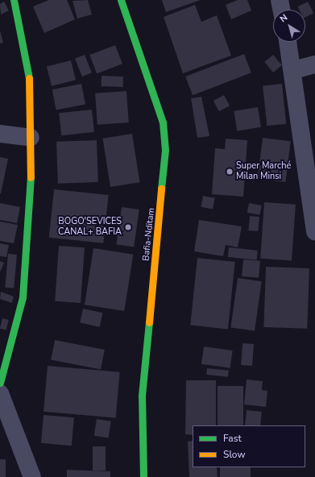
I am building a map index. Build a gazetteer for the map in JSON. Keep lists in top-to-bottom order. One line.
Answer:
{"streets":{"main road":["Bafia-Nditam"]},"places":["Super Marché Milan Minsi","BOGO'SEVICES CANAL+ BAFIA"],"legend":["Fast","Slow"],"north":"top left"}
